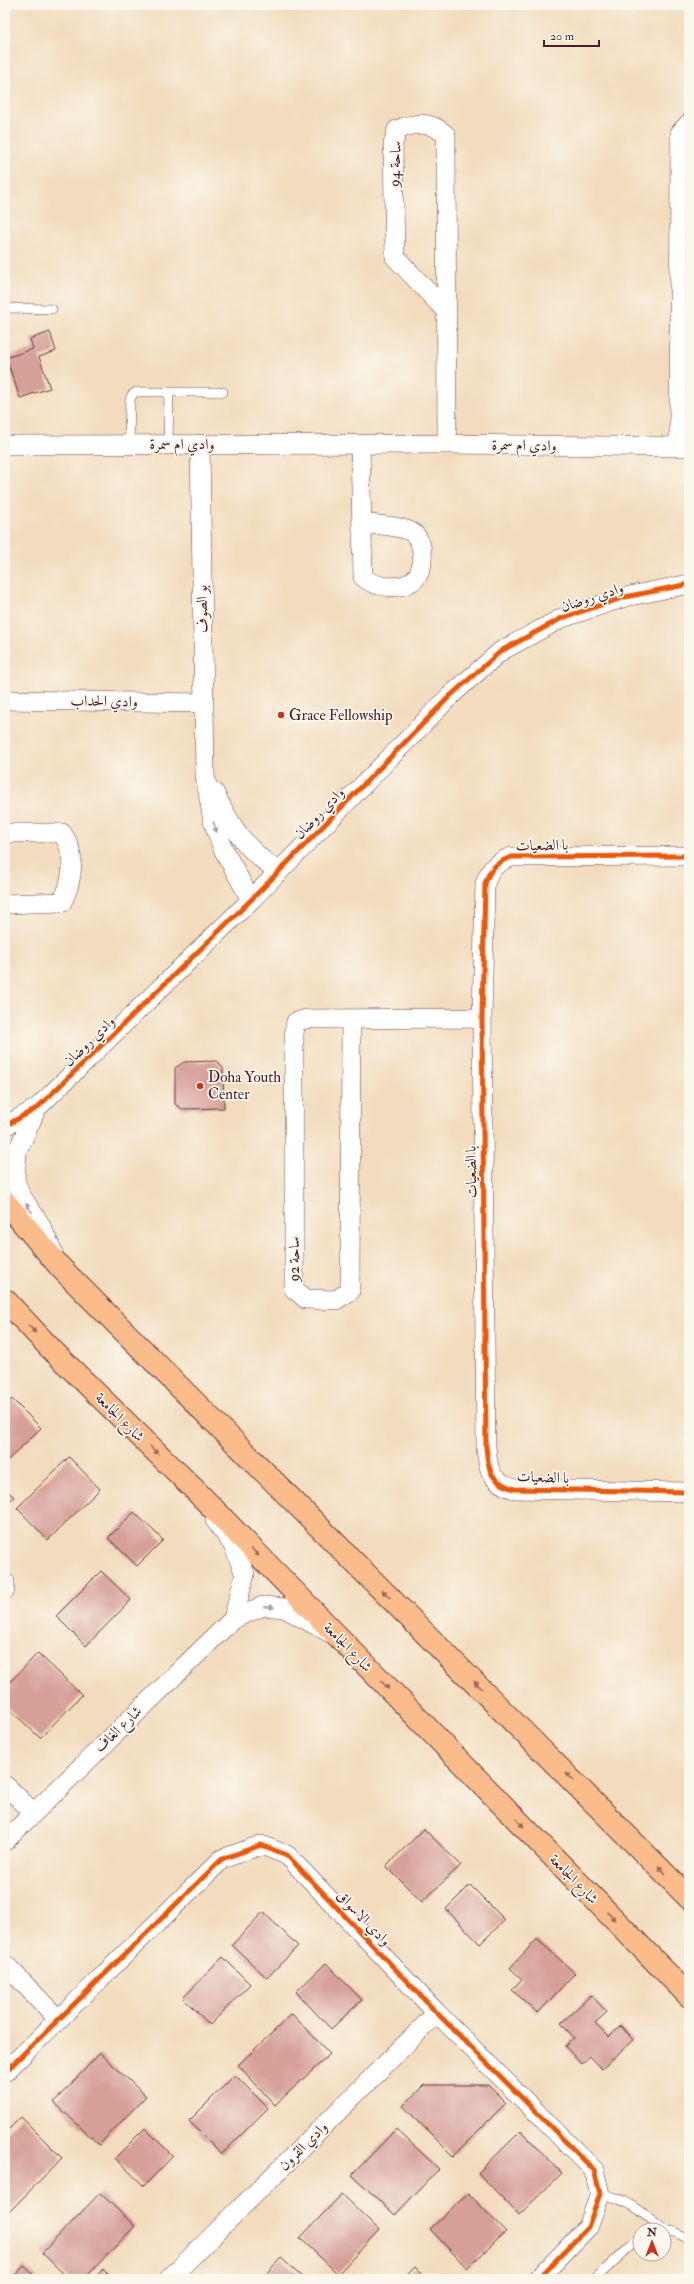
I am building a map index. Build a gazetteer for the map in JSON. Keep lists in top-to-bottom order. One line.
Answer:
{"streets":{"main road":["شارع الجامعة"],"street":["ساحة 94","وادي ام سمرة","وادي روضان","بو الصوف","وادي الحداب","با الضعيات","ساحة 92","شارع الغاف","وادي الاسواق","وادي القرون"]},"crossings":[["ساحة 94","وادي ام سمرة"],["وادي ام سمرة","بو الصوف"],["وادي روضان","بو الصوف"],["بو الصوف","وادي الحداب"],["با الضعيات","ساحة 92"],["شارع الجامعة","شارع الغاف"],["وادي الاسواق","وادي القرون"]],"places":["Grace Fellowship","Doha Youth Center"],"scale_bar":"20 m","north":"top"}
